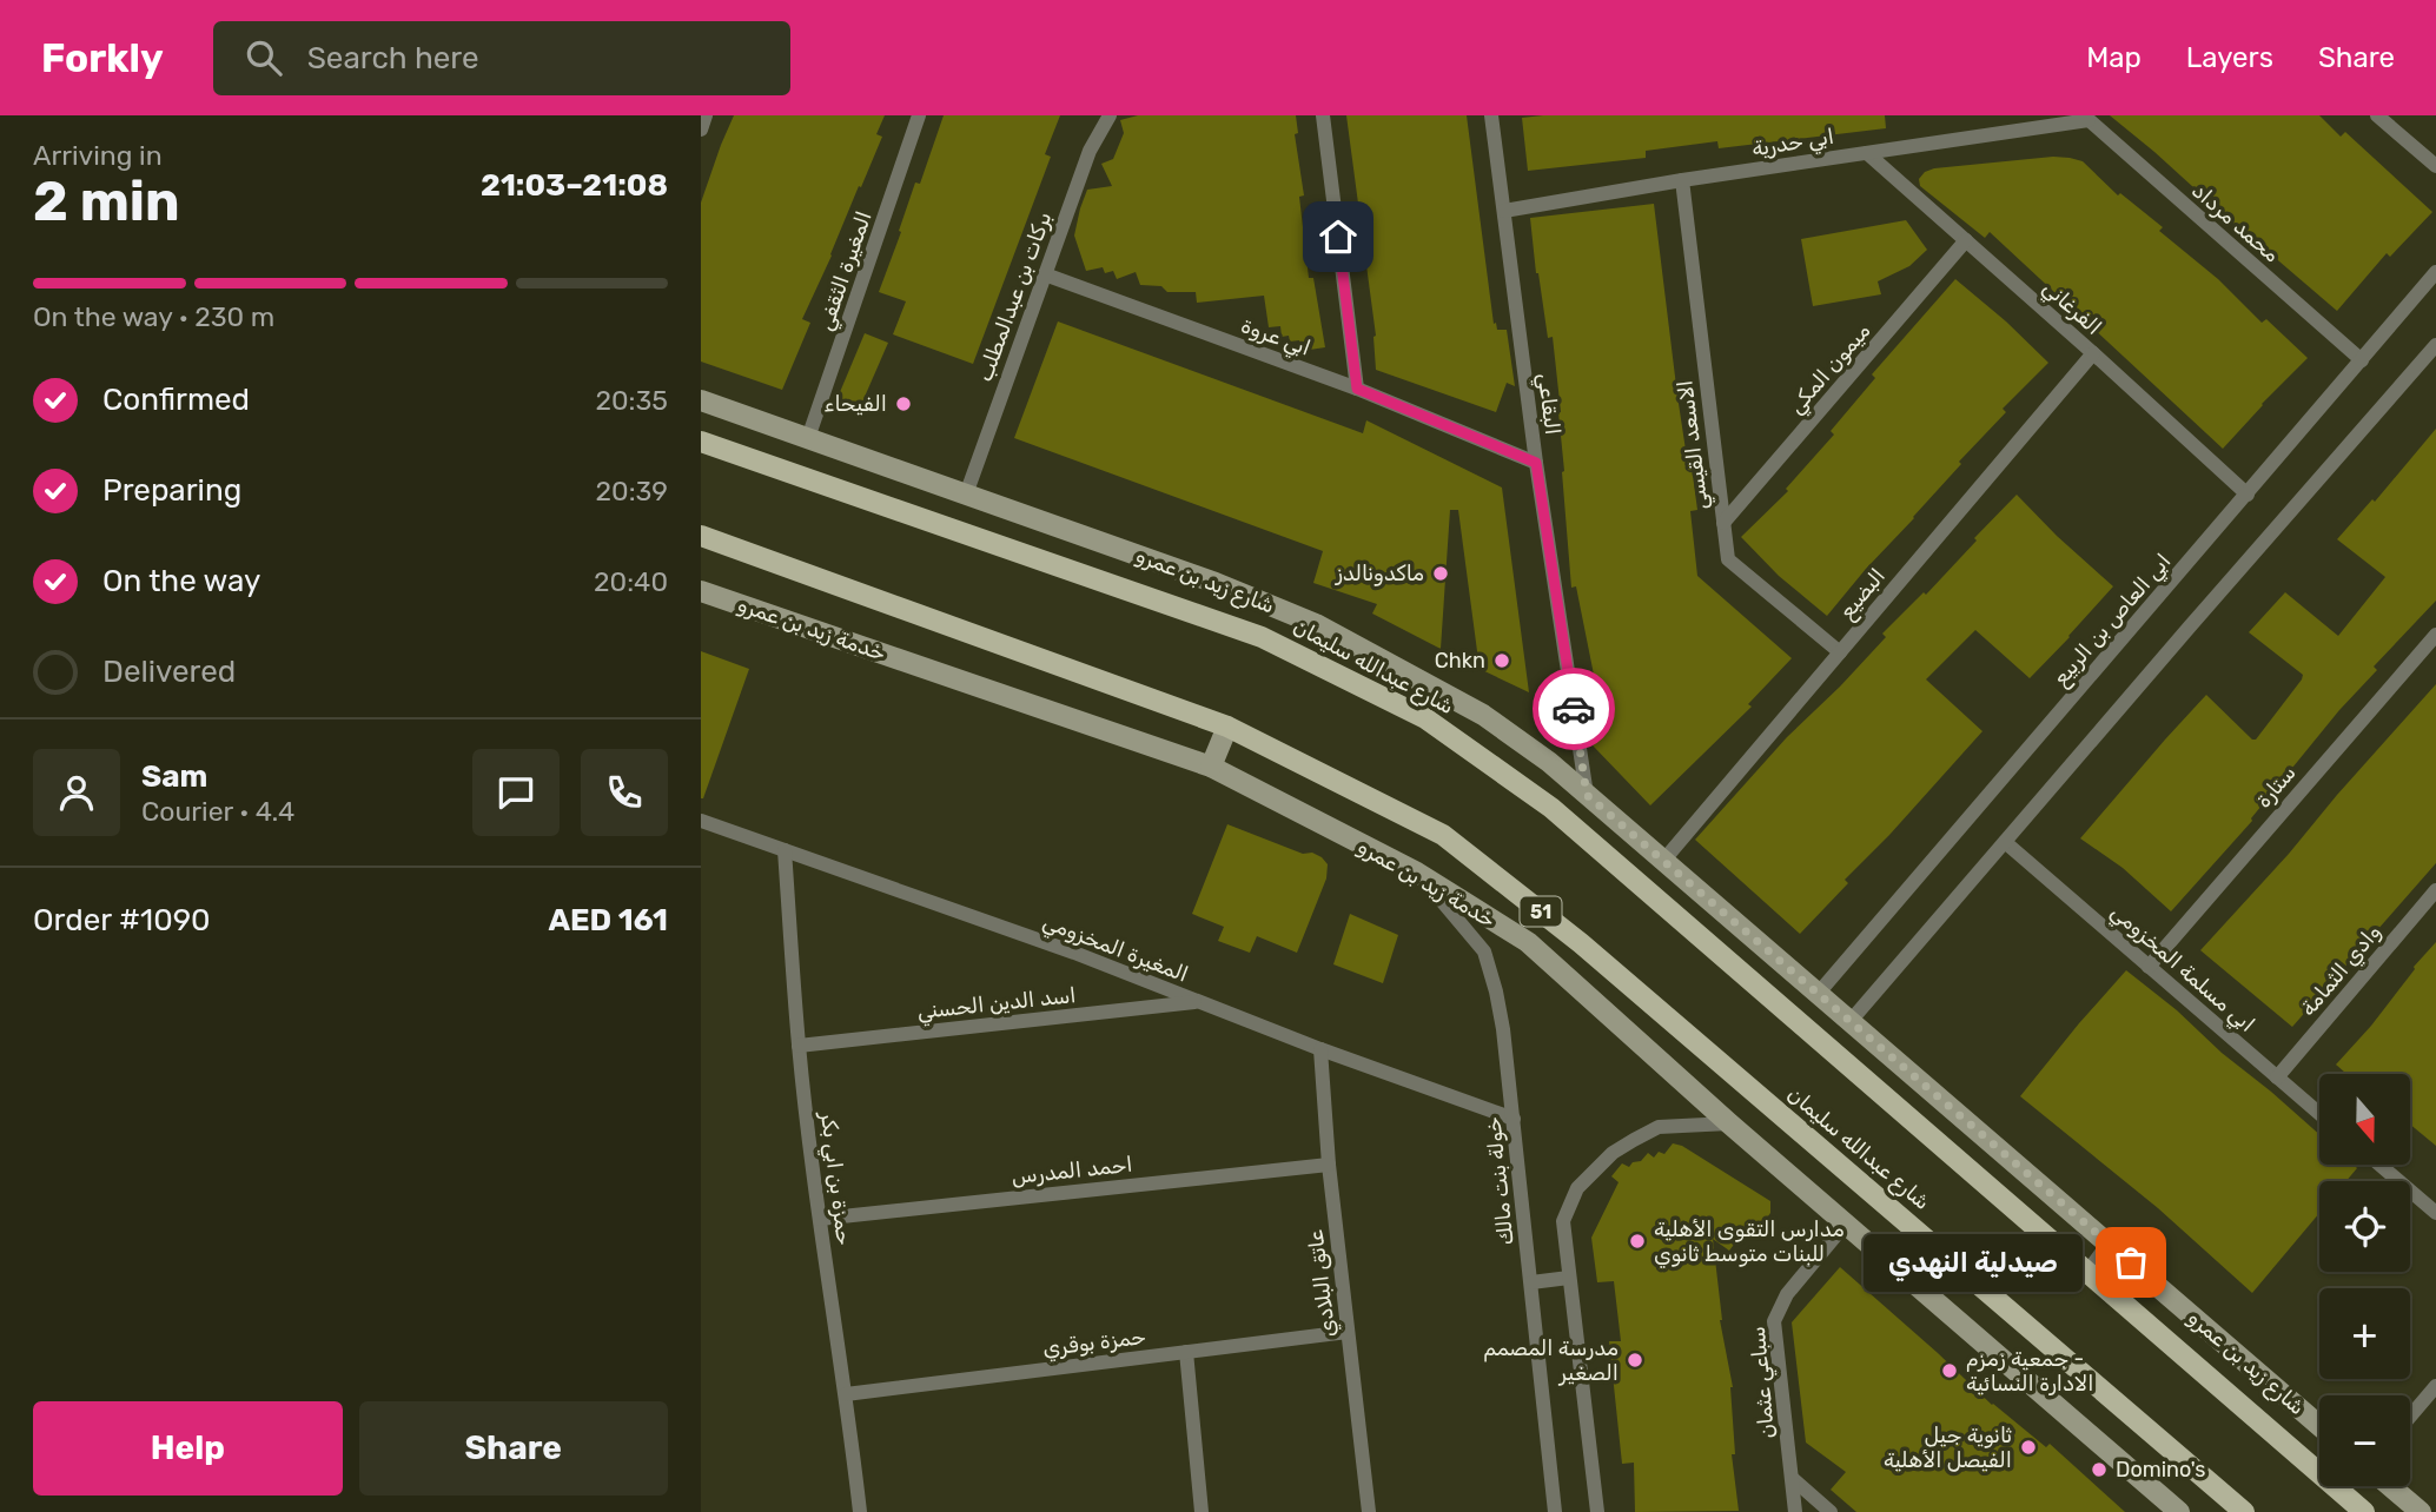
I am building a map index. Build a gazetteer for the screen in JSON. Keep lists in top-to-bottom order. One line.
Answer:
{"streets":{"main road":["شارع زيد بن عمرو","خدمة زيد بن عمرو","شارع عبدالله سليمان","51"],"street":["ابي حدرية","محمد مرداد","المغيرة الثقفي","بركات بن عبدالمطلب","الفرغاني","ابي عروة","ميمون المكي","البقاعي","الاسعد القيسي","البضيع","ابي العاص بن الربيع","ستارة","المغيرة المخزومي","ابي مسلمة المخزومي","وادي الثمامة","اسد الدين الحسني","احمد المدرس","حمزة بن ابي بكر","خولة بنت مالك","عاتق البلادي","حمزة بوقري","سباعي عثمان"]},"crossings":[["ابي حدرية","محمد مرداد"],["ابي حدرية","الفرغاني"],["ابي حدرية","البقاعي"],["ابي حدرية","الاسعد القيسي"],["محمد مرداد","ابي العاص بن الربيع"],["المغيرة الثقفي","شارع زيد بن عمرو"],["بركات بن عبدالمطلب","ابي عروة"],["بركات بن عبدالمطلب","شارع زيد بن عمرو"],["الفرغاني","ميمون المكي"],["الفرغاني","البضيع"],["الفرغاني","ابي العاص بن الربيع"],["ابي عروة","البقاعي"],["ميمون المكي","الاسعد القيسي"],["البقاعي","شارع زيد بن عمرو"],["الاسعد القيسي","البضيع"],["شارع زيد بن عمرو","البضيع"],["شارع زيد بن عمرو","ابي العاص بن الربيع"],["خدمة زيد بن عمرو","خولة بنت مالك"],["خدمة زيد بن عمرو","سباعي عثمان"],["ستارة","ابي مسلمة المخزومي"],["المغيرة المخزومي","اسد الدين الحسني"],["المغيرة المخزومي","حمزة بن ابي بكر"],["المغيرة المخزومي","خولة بنت مالك"],["المغيرة المخزومي","عاتق البلادي"],["ابي مسلمة المخزومي","وادي الثمامة"],["اسد الدين الحسني","حمزة بن ابي بكر"],["احمد المدرس","حمزة بن ابي بكر"],["احمد المدرس","عاتق البلادي"],["حمزة بن ابي بكر","حمزة بوقري"],["عاتق البلادي","حمزة بوقري"]],"places":["الفيحاء","ماكدونالدز","Chkn","مدارس التقوى الأهلية للبنات متوسط ثانوي","صيدلية النهدي","مدرسة المصمم الصغير","جمعية زمزم - الادارة النسائية","ثانوية جيل الفيصل الأهلية","Domino's"],"north":"bottom","page":{"header":"Forkly","search":"Search here","nav":["Map","Layers","Share"],"heading":["2 min","Arriving in","21:03–21:08"],"panel":["Sam","Courier · 4.4","Order #1090","AED 161"],"bar":"On the way · 230 m","list":[["Confirmed","20:35"],["Preparing","20:39"],["On the way","20:40"],"Delivered"],"map_buttons":["+","−"],"bubble":"صيدلية النهدي","buttons":["Help","Share"]}}
